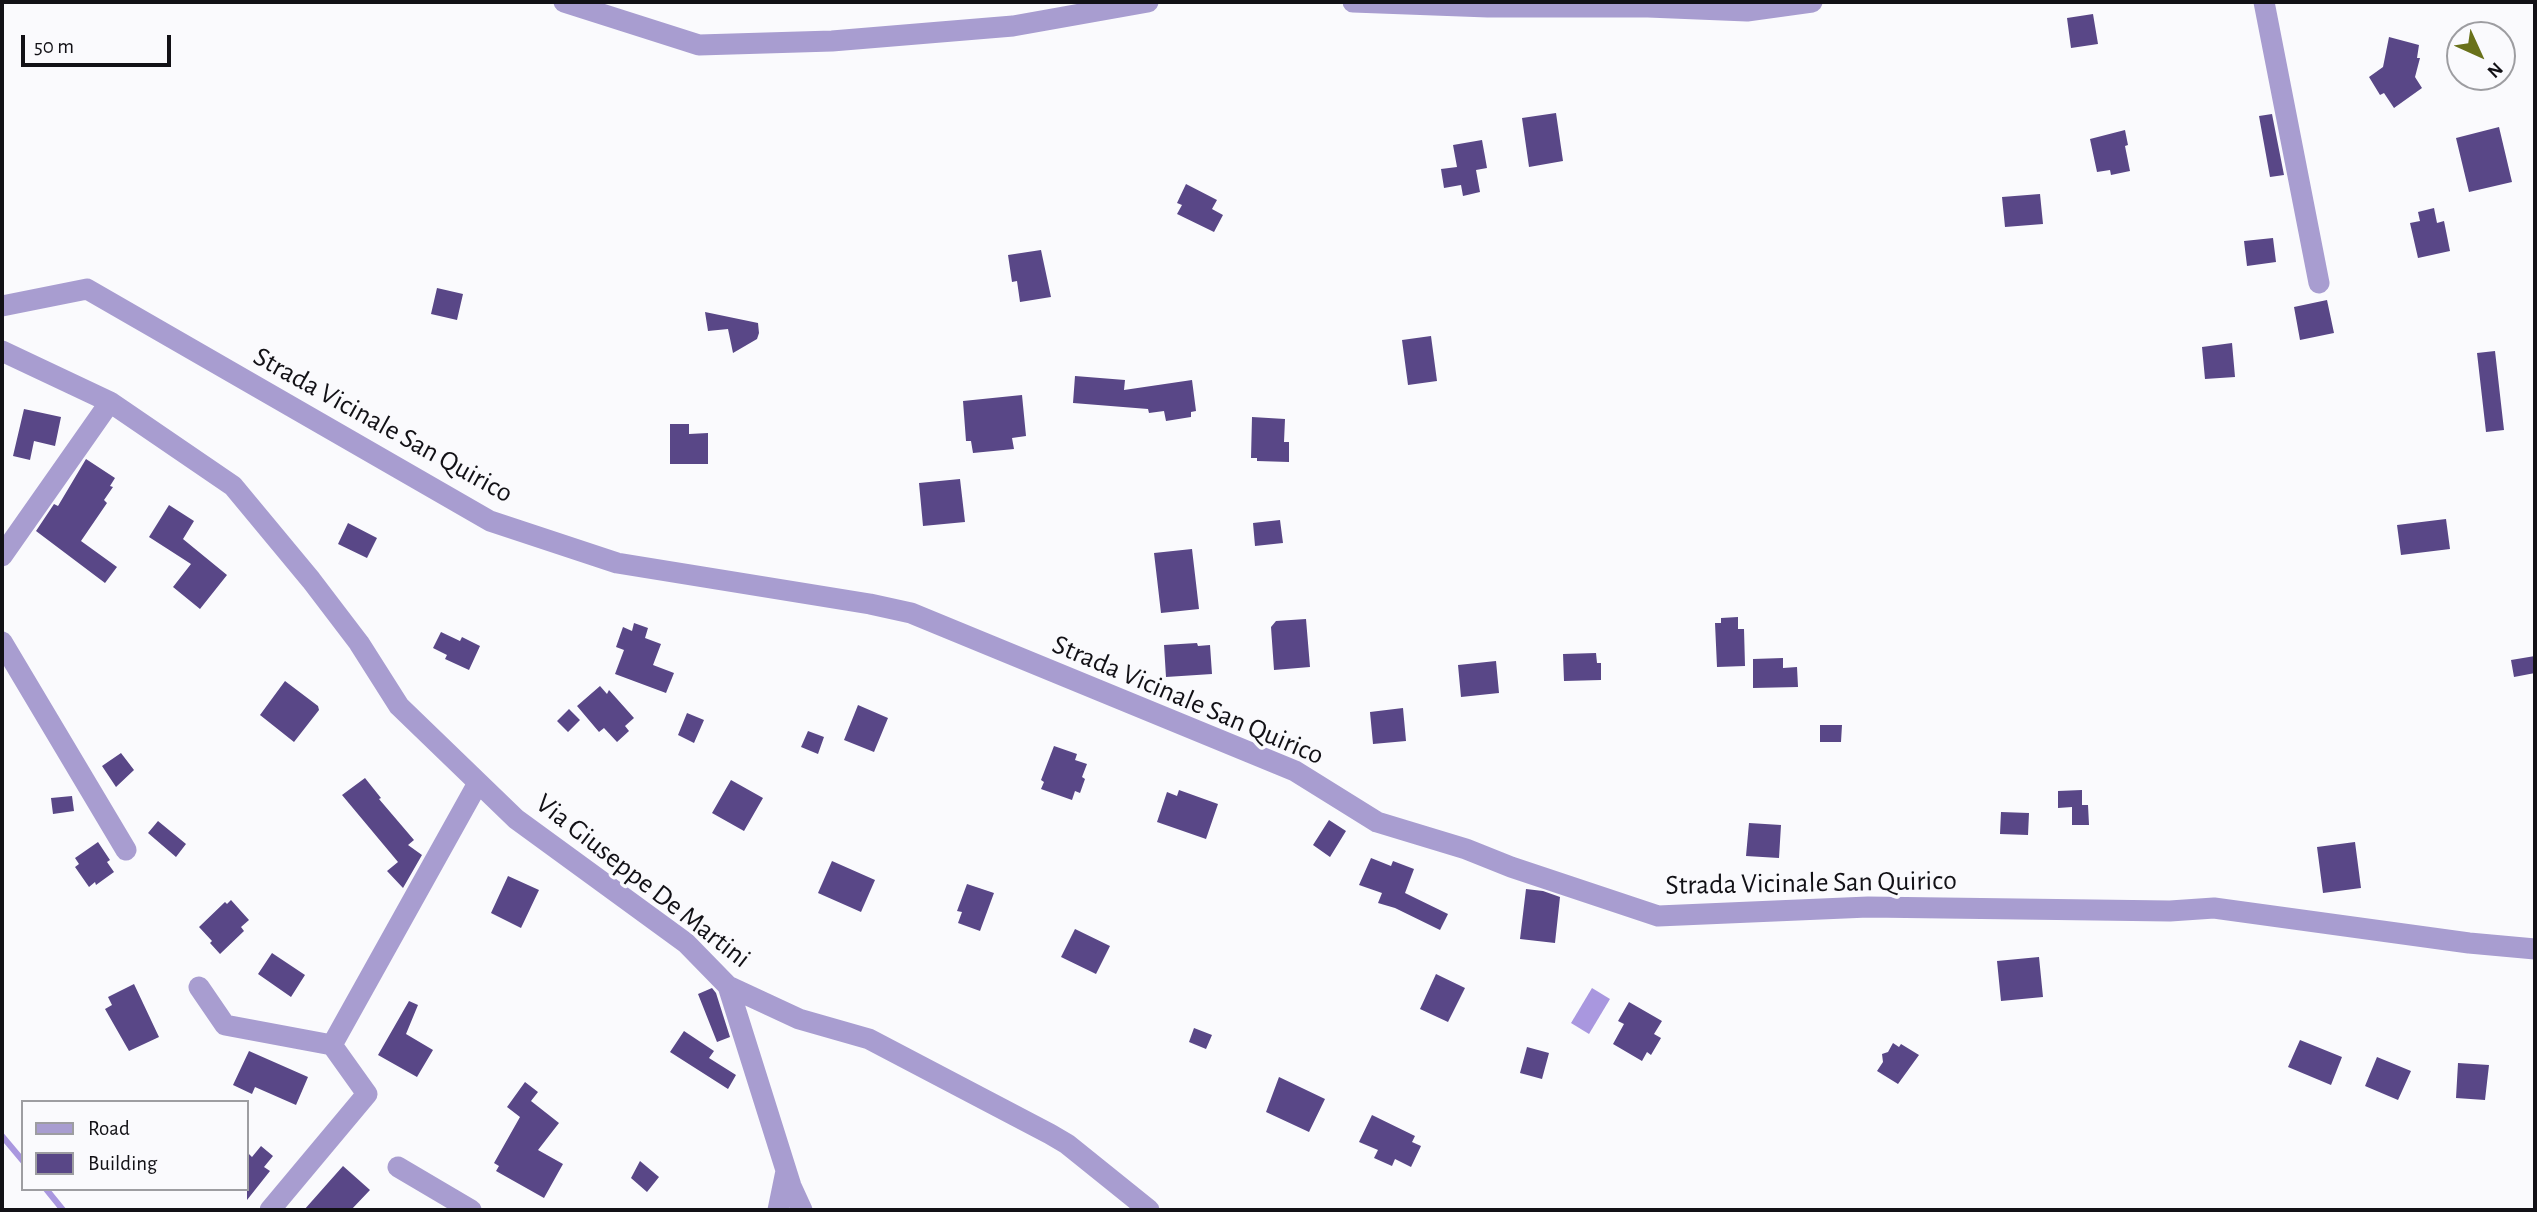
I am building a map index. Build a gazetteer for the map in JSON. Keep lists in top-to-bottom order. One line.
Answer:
{"streets":{"street":["Strada Vicinale San Quirico","Via Giuseppe De Martini"]},"legend":["Road","Building"],"scale_bar":"50 m","north":"bottom right"}
